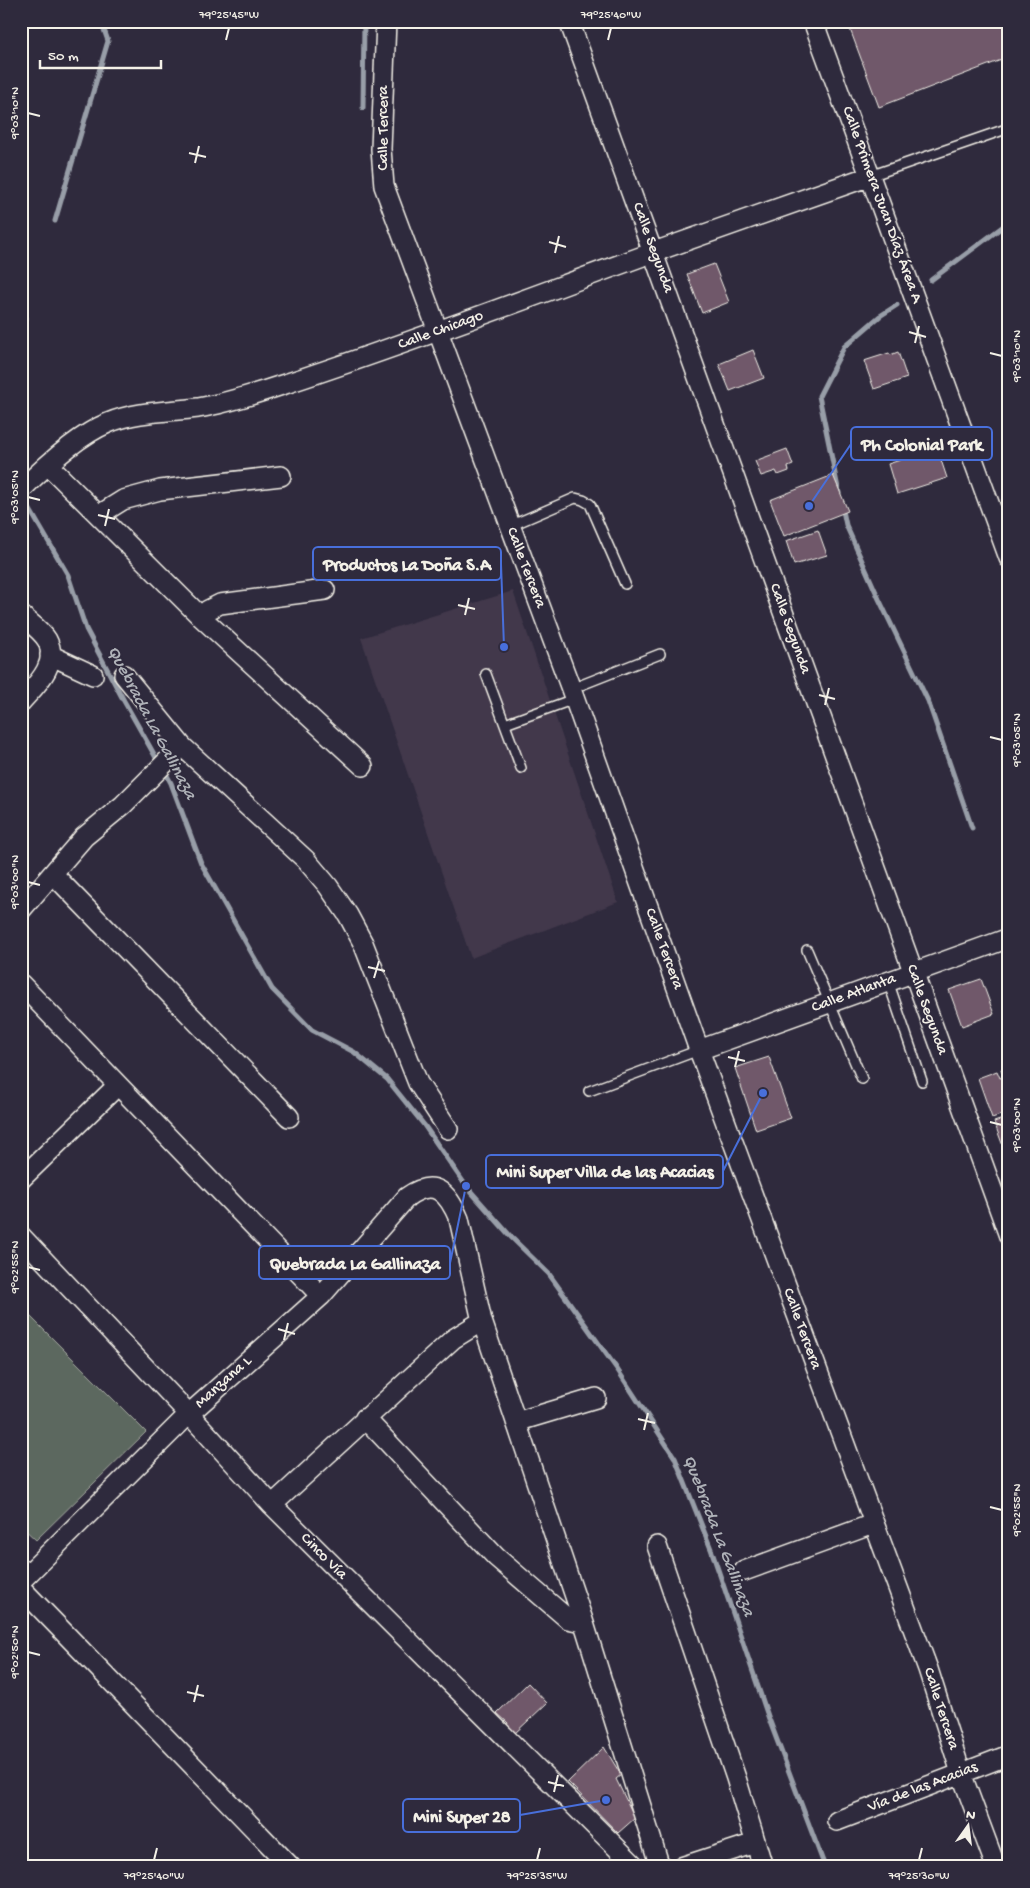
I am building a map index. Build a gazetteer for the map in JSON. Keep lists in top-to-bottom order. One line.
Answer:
{"streets":{"street":["Calle Tercera","Calle Primera Juan Díaz Área A","Calle Segunda","Calle Chicago","Calle Atlanta","Manzana L","Cinco Vía","Vía de las Acacias"]},"crossings":[["Calle Tercera","Calle Chicago"],["Calle Tercera","Calle Atlanta"],["Calle Tercera","Vía de las Acacias"],["Calle Primera Juan Díaz Área A","Calle Chicago"],["Calle Segunda","Calle Chicago"],["Calle Segunda","Calle Atlanta"],["Manzana L","Cinco Vía"]],"water":["Quebrada La Gallinaza"],"places":["Ph Colonial Park","Productos La Doña S.A","Mini Super Villa de las Acacias","Quebrada La Gallinaza","Mini Super 28"],"scale_bar":"50 m","north":"top","coordinates":["79°25'45\"W","79°25'40\"W","9°03'10\"N","9°03'05\"N","9°03'00\"N","9°02'55\"N","9°02'50\"N","79°25'35\"W","79°25'30\"W"]}
